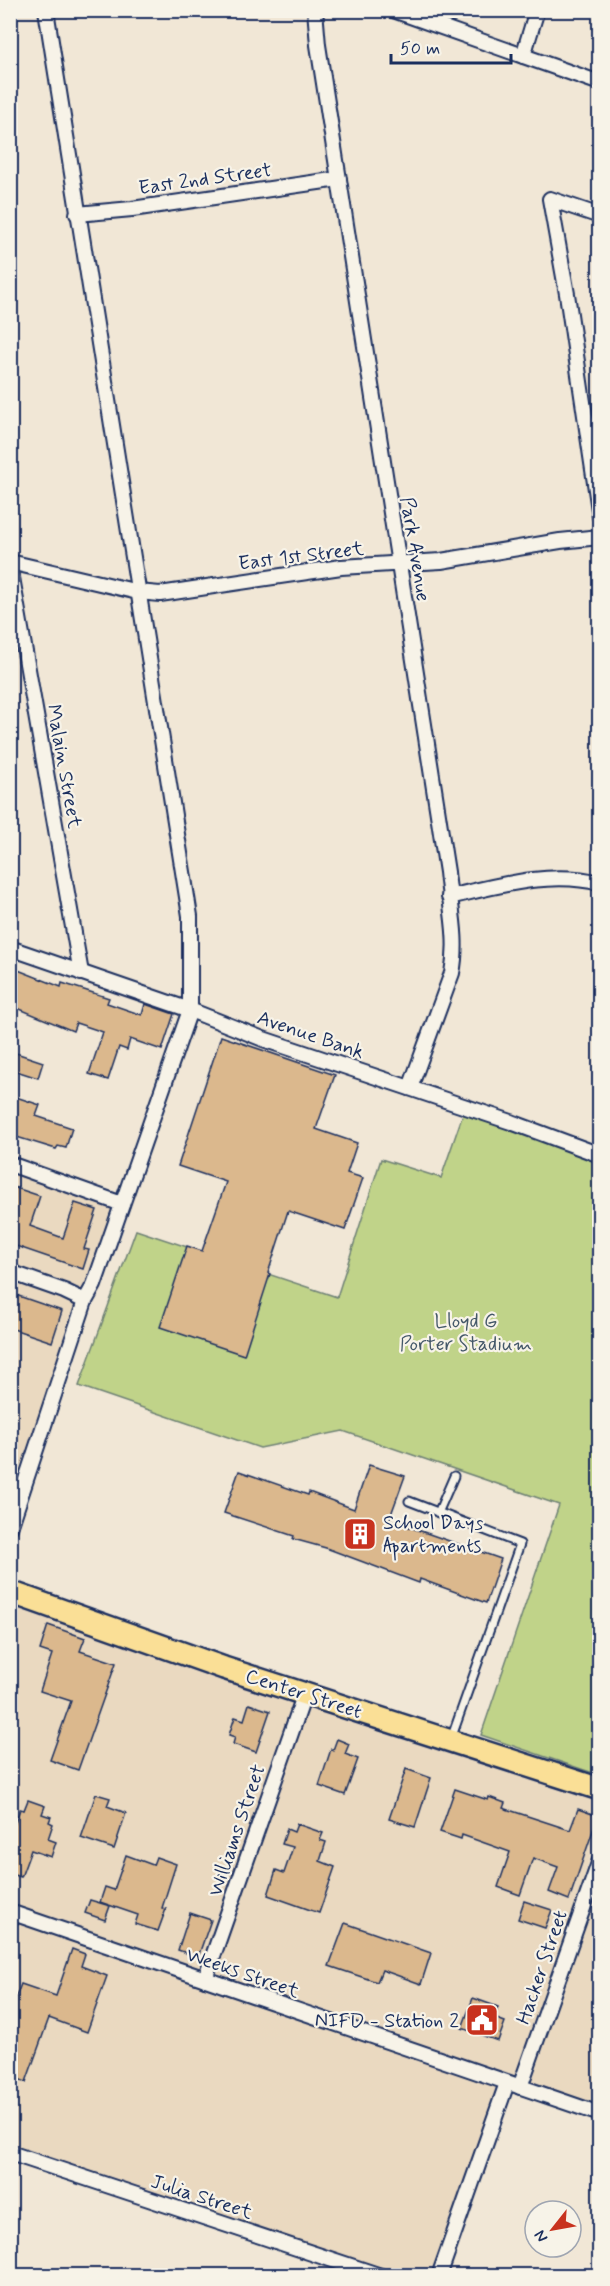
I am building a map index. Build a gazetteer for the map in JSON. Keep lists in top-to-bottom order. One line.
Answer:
{"streets":{"main road":["Center Street"],"street":["East 2nd Street","Park Avenue","East 1st Street","Malain Street","Avenue Bank","Williams Street","Hacker Street","Weeks Street","Julia Street"]},"crossings":[["East 2nd Street","Park Avenue"],["Park Avenue","East 1st Street"],["Park Avenue","Avenue Bank"],["East 1st Street","Malain Street"],["Malain Street","Avenue Bank"],["Center Street","Williams Street"],["Williams Street","Weeks Street"],["Hacker Street","Weeks Street"]],"parks":["Lloyd G Porter Stadium"],"places":{"building":["School Days Apartments"],"public building":["NIFD - Station 2"]},"scale_bar":"50 m","north":"bottom left"}
